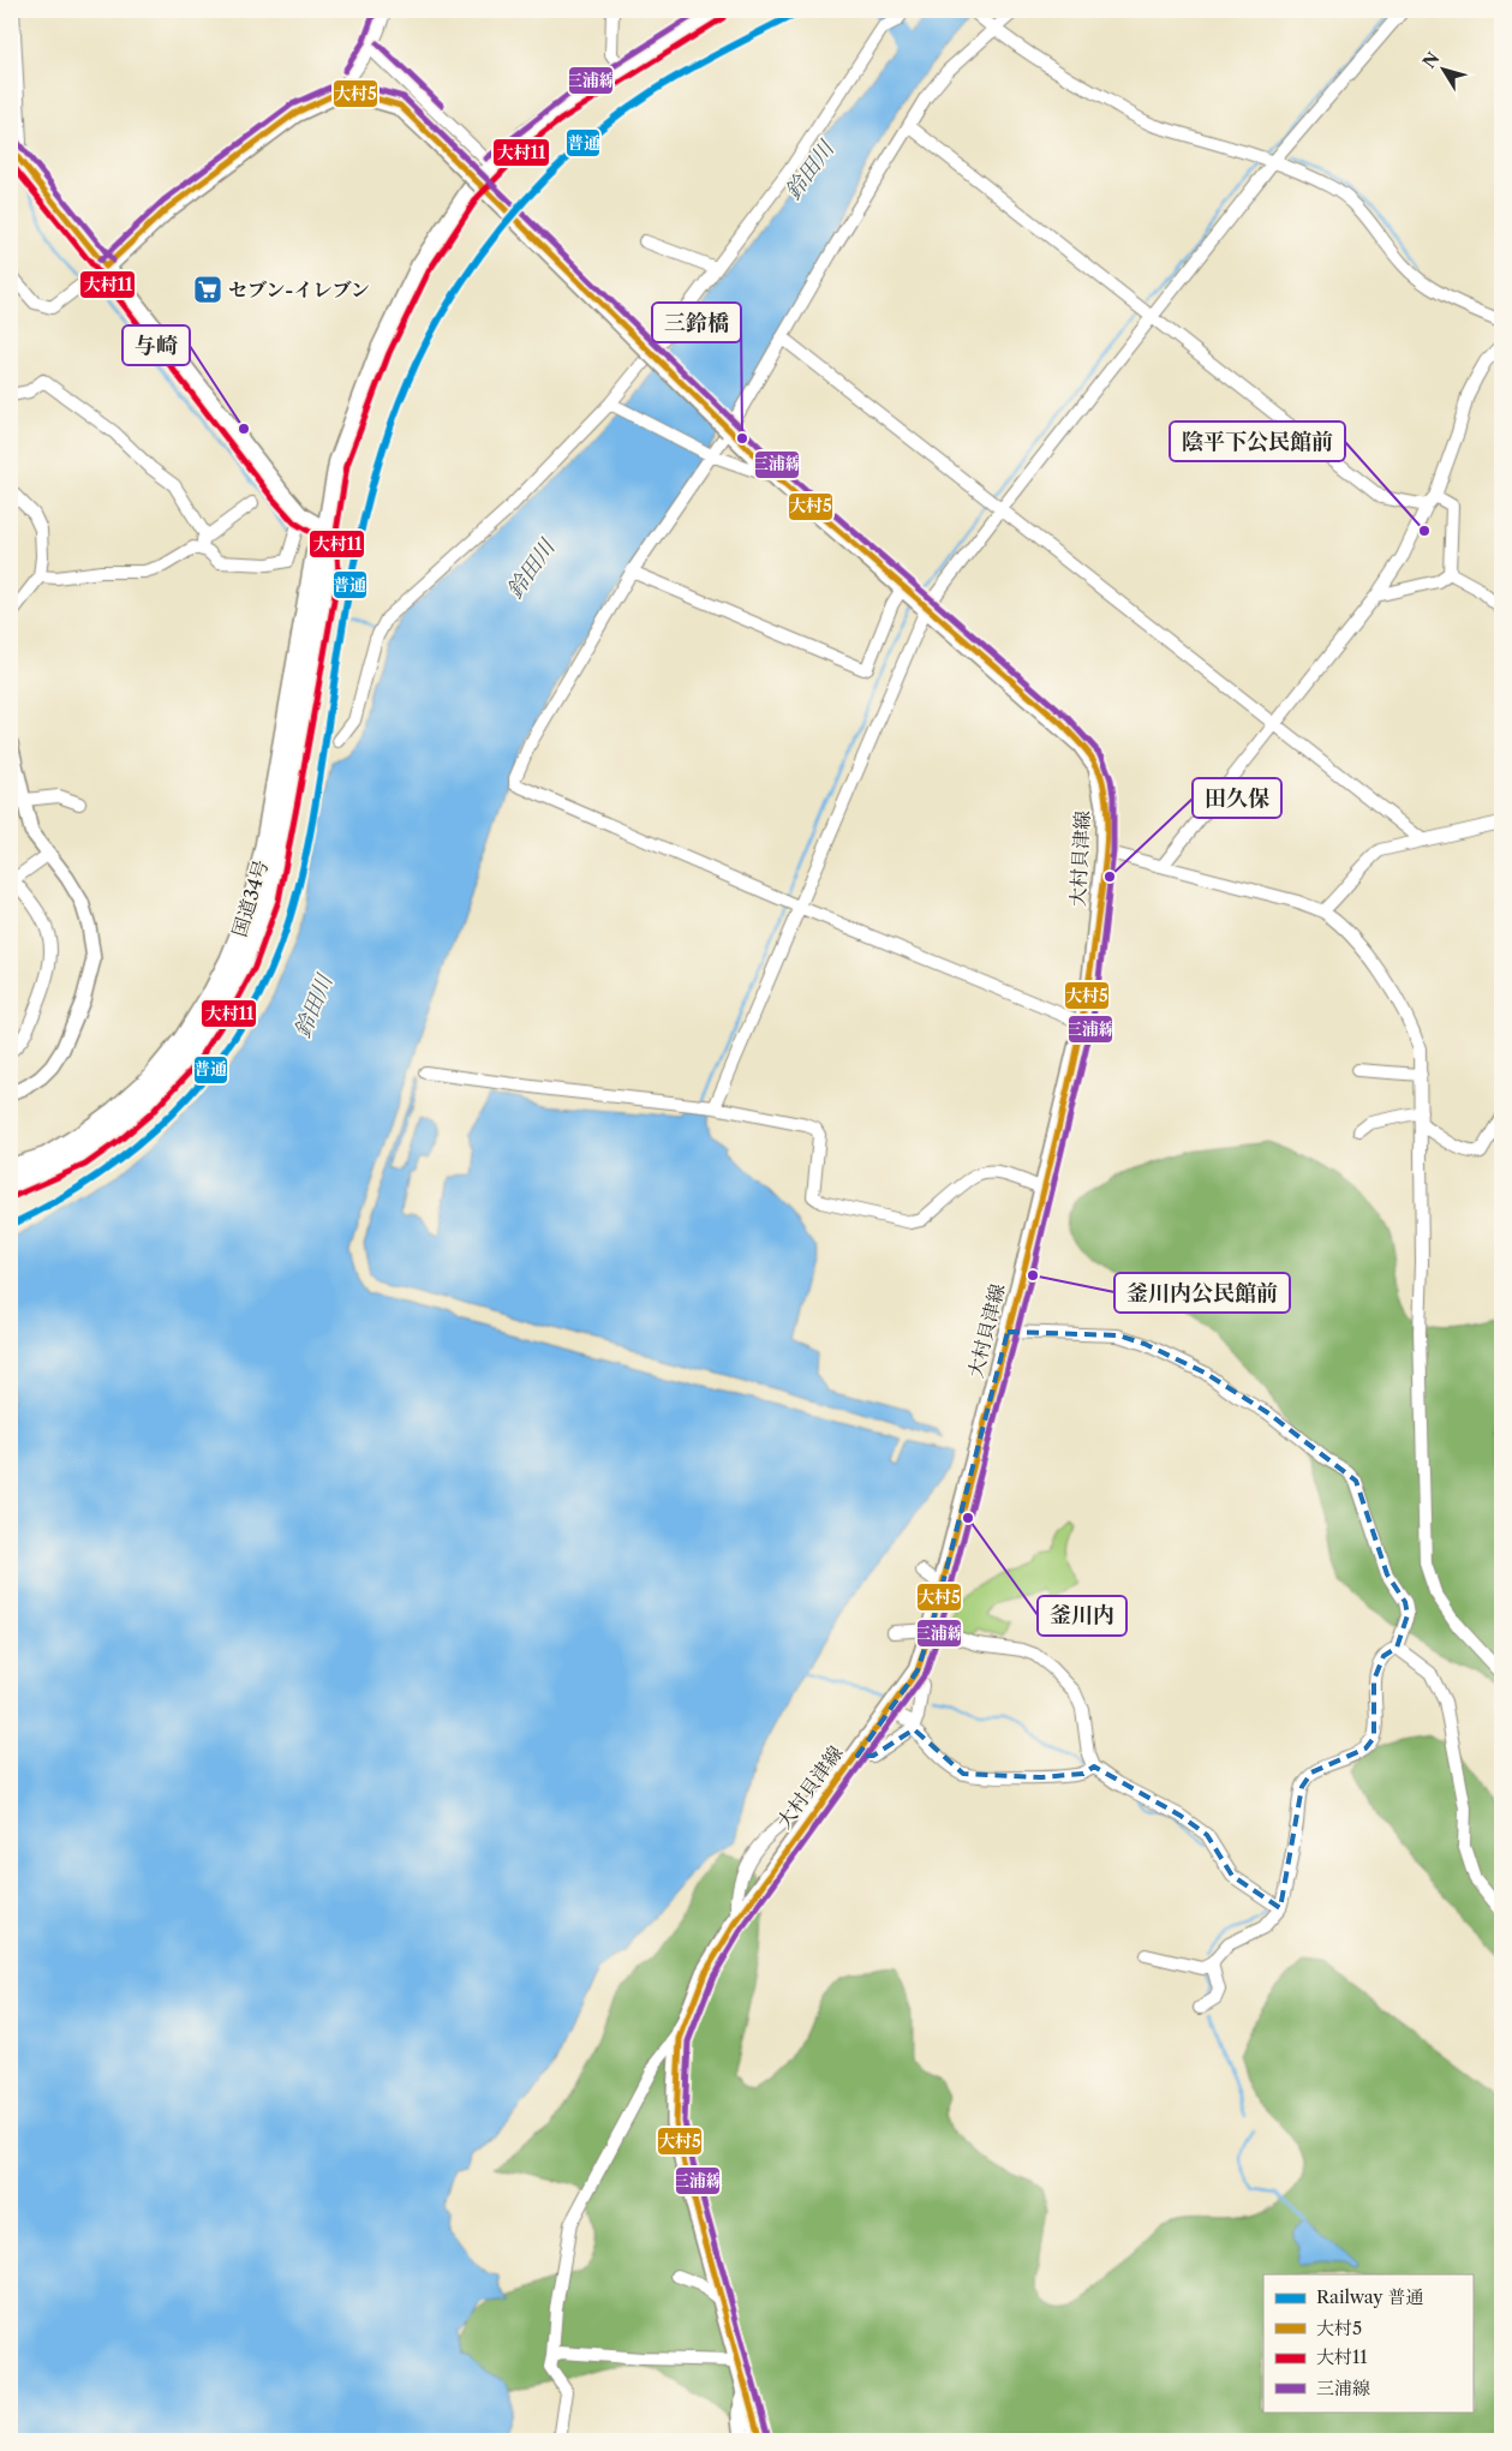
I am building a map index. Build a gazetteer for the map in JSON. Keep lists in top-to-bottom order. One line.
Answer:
{"streets":{"highway":["国道34号"],"main road":["大村貝津線"]},"water":["鈴田川"],"places":{"supermarket":["セブン-イレブン"],"other":["与崎","三鈴橋","陰平下公民館前","田久保","釜川内公民館前","釜川内"]},"lines":["rail line 普通","transit line 三浦線","transit line 大村11","transit line 大村5"],"legend":["Railway 普通","大村5","大村11","三浦線"],"north":"top left"}
